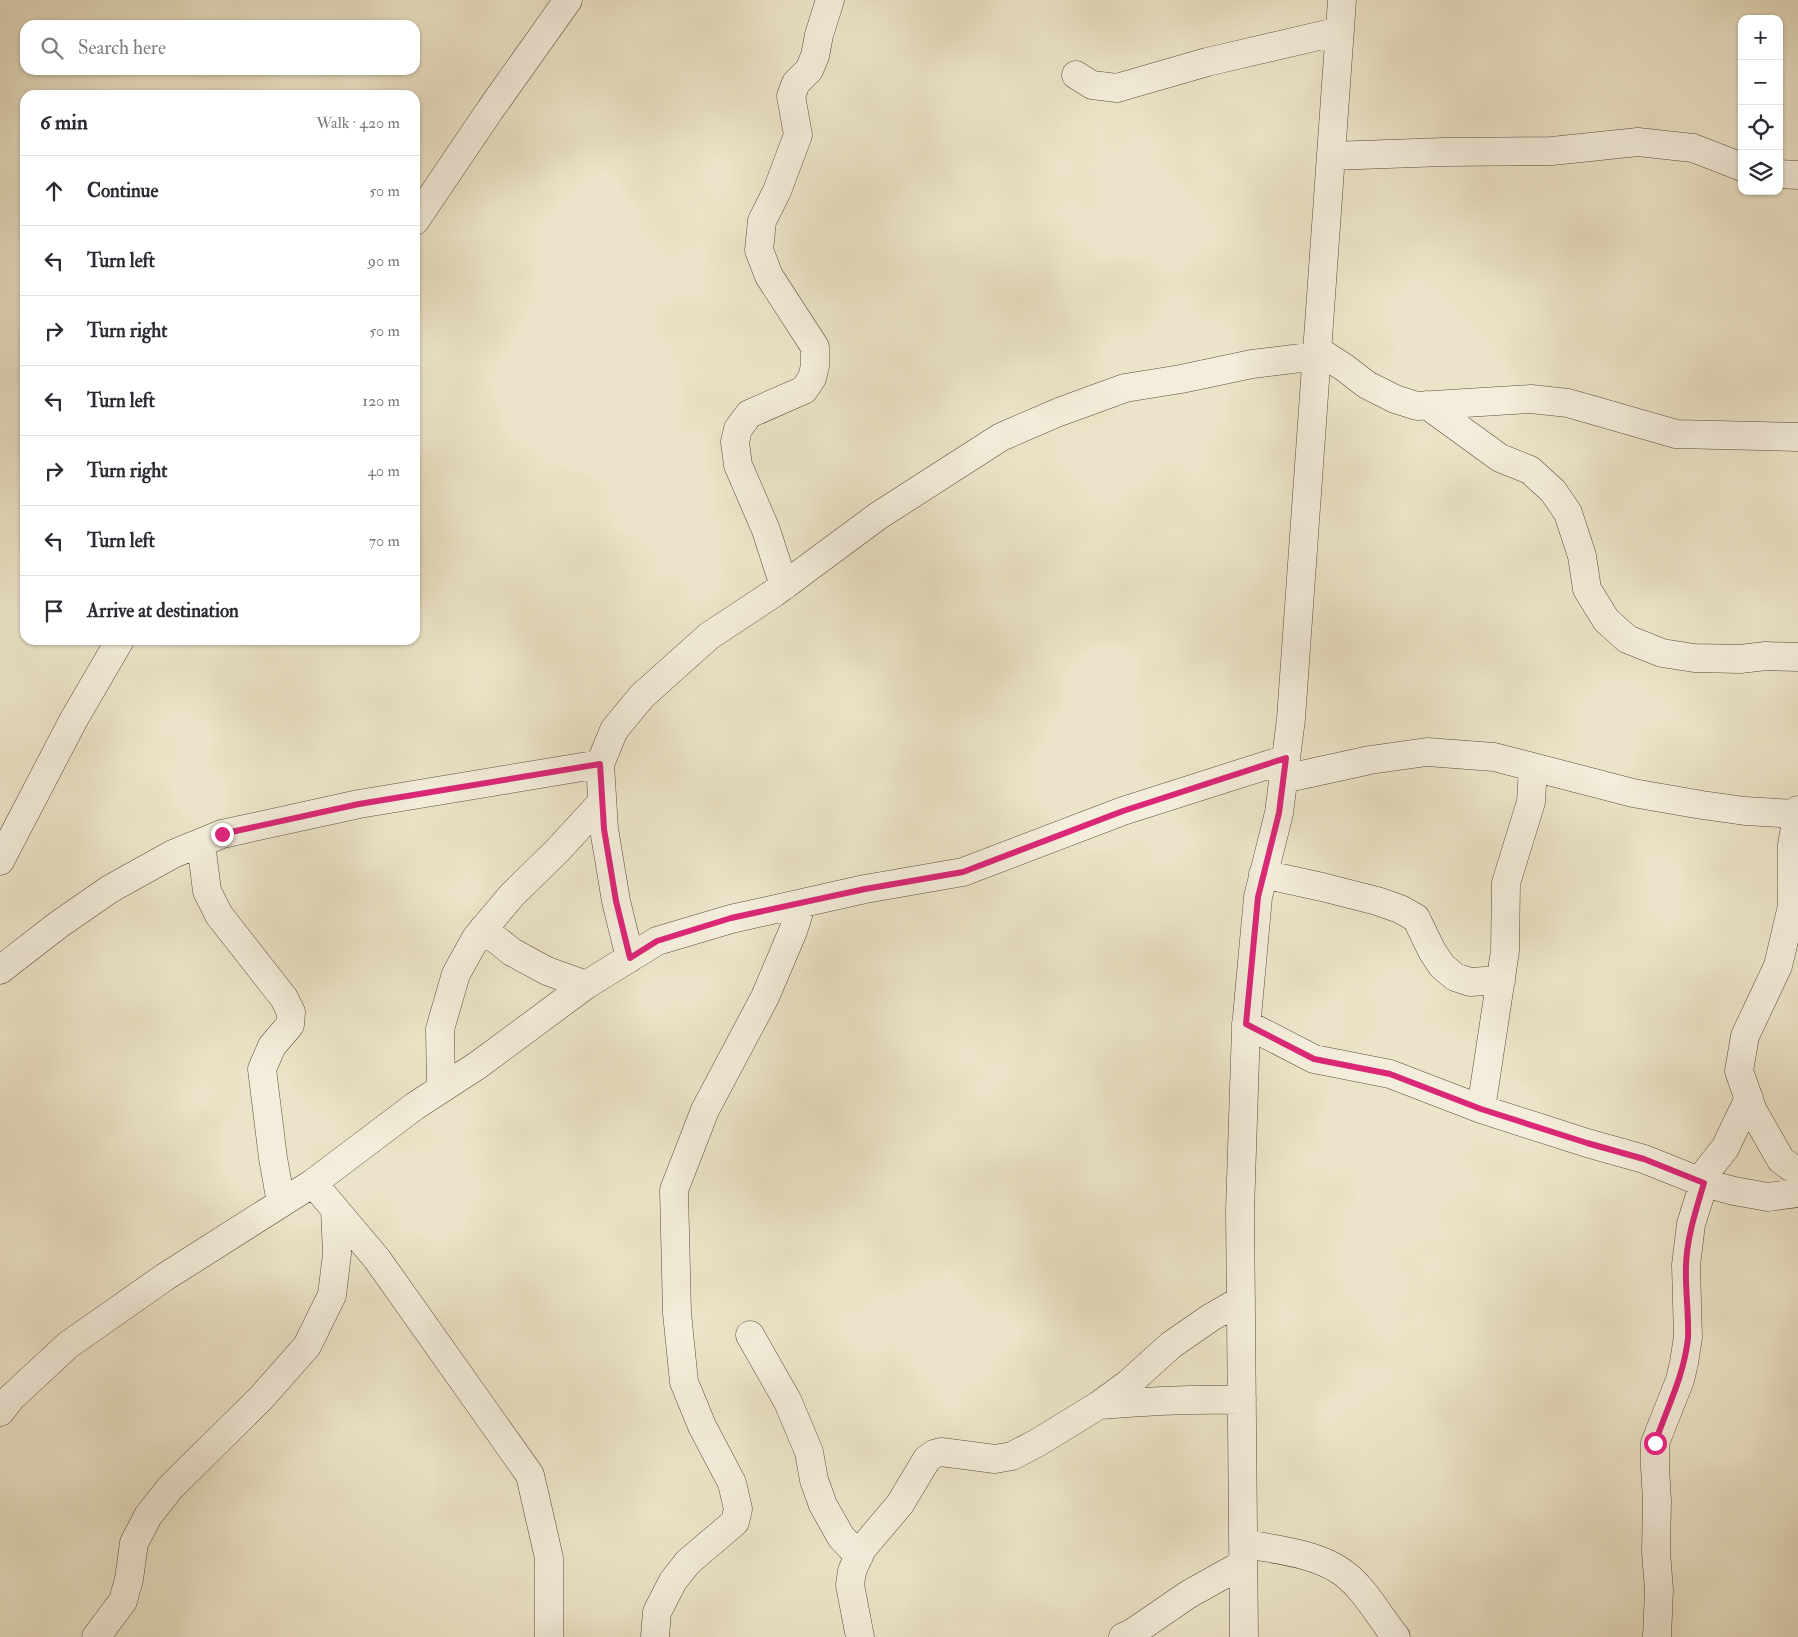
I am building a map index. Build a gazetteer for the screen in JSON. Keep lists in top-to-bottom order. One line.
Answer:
{"page":{"map_buttons":["+","−"],"search":"Search here","heading":["6 min","Walk · 420 m"],"list":[["Continue","50 m"],["Turn left","90 m"],["Turn right","50 m"],["Turn left","120 m"],["Turn right","40 m"],["Turn left","70 m"],"Arrive at destination"]}}
